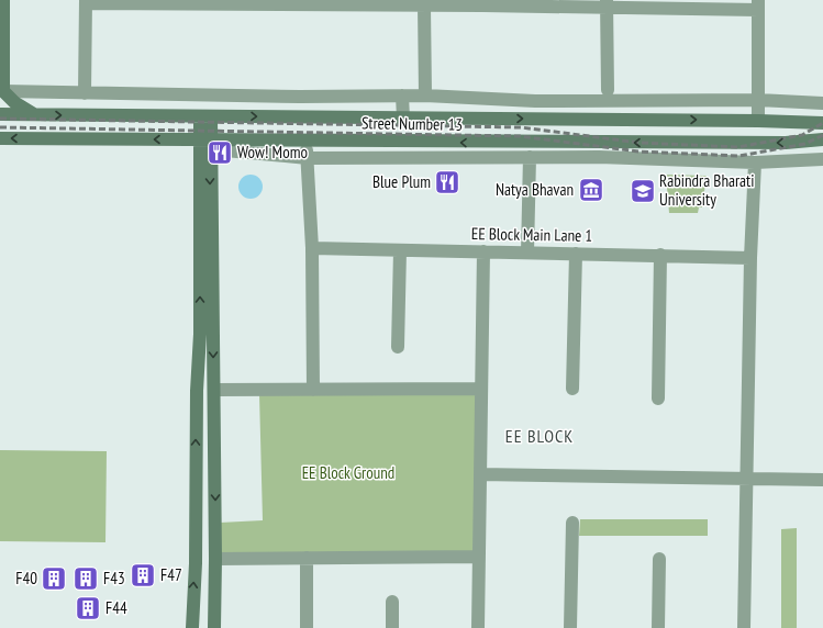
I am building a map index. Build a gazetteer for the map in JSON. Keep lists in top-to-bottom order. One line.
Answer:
{"streets":{"main road":["Street Number 13"],"street":["EE Block Main Lane 1"]},"districts":["EE BLOCK"],"parks":["EE Block Ground"],"places":{"restaurant":["Wow! Momo","Blue Plum"],"museum":["Natya Bhavan"],"school or university":["Rabindra Bharati University"],"building":["F47","F40","F43","F44"]}}
